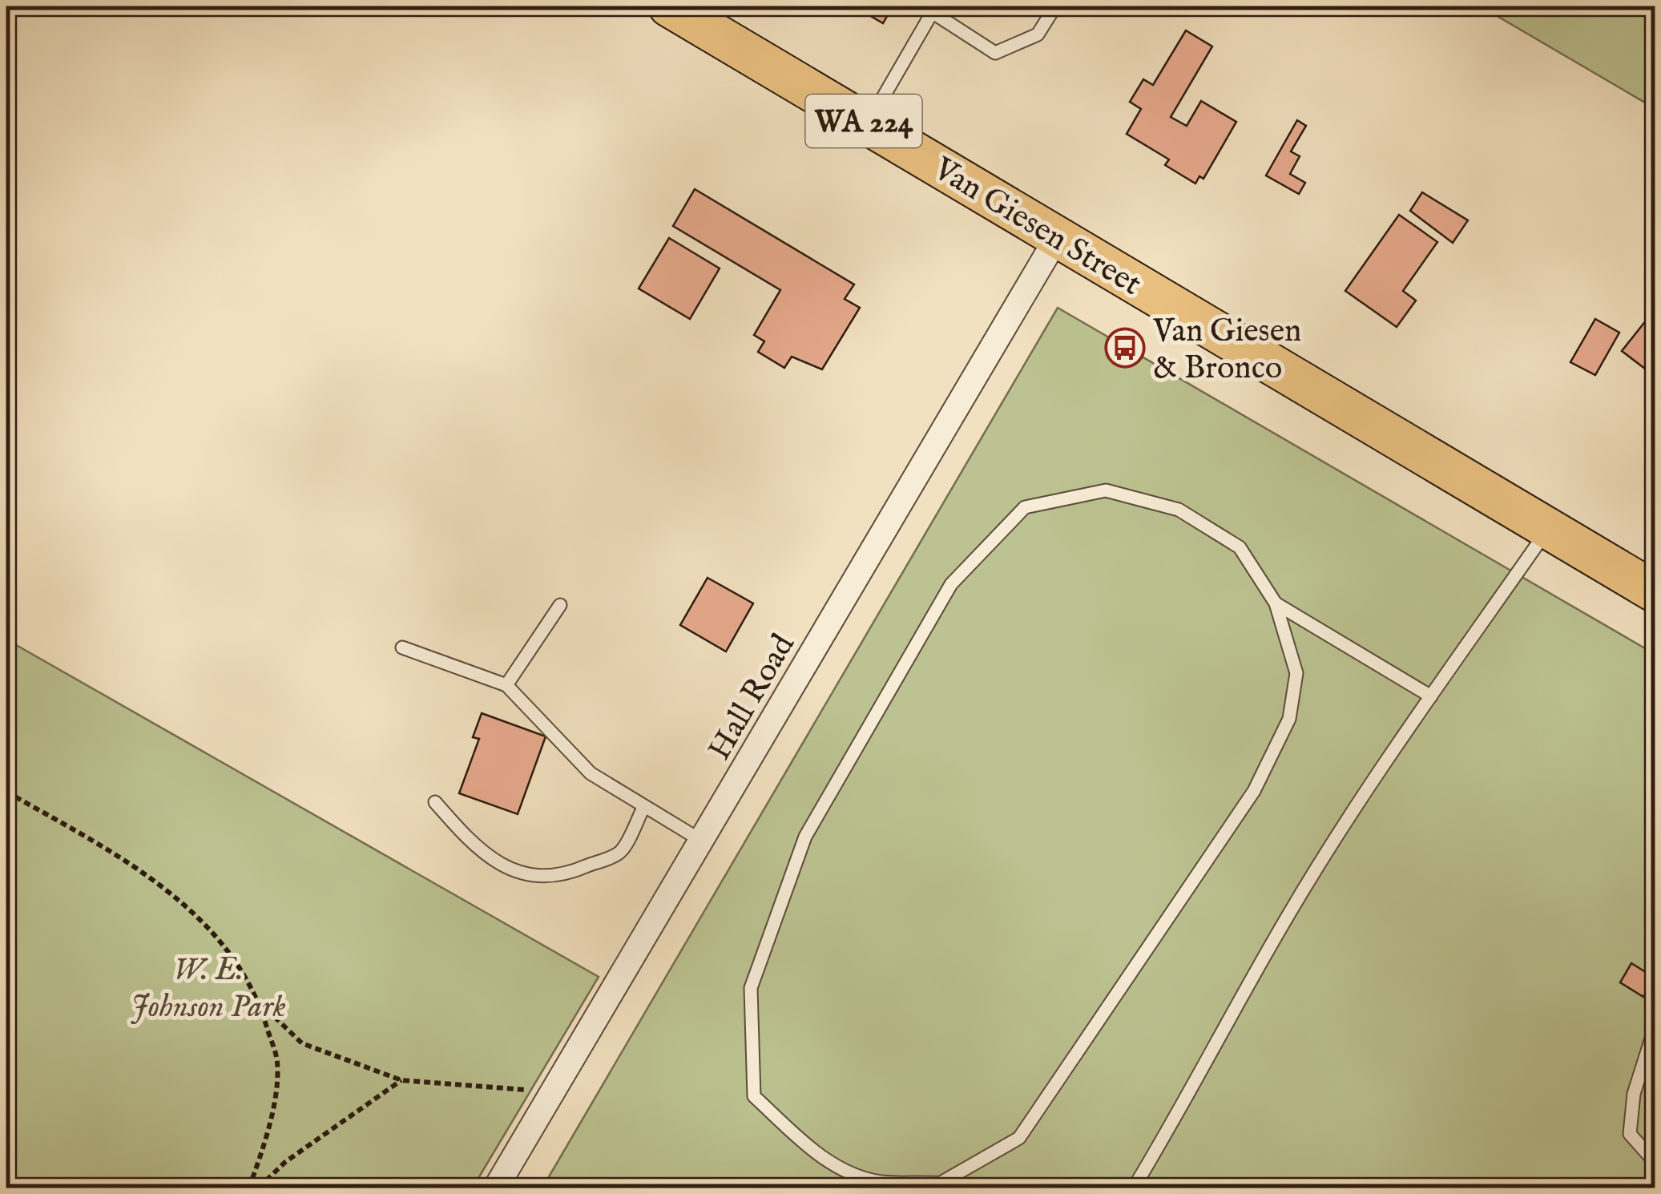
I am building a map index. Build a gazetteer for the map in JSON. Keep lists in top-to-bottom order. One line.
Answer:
{"streets":{"main road":["WA 224","Van Giesen Street"],"street":["Hall Road"]},"crossings":[["Van Giesen Street","Hall Road"]],"parks":["W. E. Johnson Park"],"places":{"bus stop":["Van Giesen & Bronco"]}}
